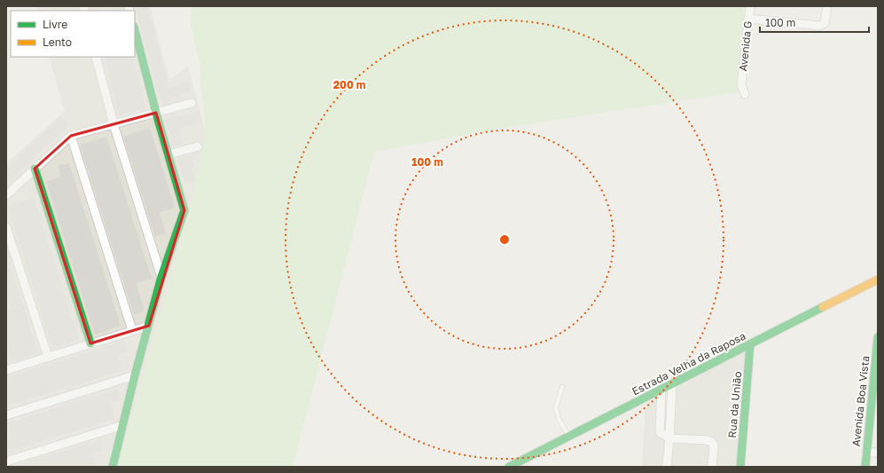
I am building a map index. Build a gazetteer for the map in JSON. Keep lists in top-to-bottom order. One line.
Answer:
{"streets":{"street":["Avenida G","Estrada Velha da Raposa","Avenida Boa Vista","Rua da União"]},"crossings":[["Estrada Velha da Raposa","Rua da União"]],"legend":["Livre","Lento"],"scale_bar":"100 m","rings":["200 m","100 m"]}
